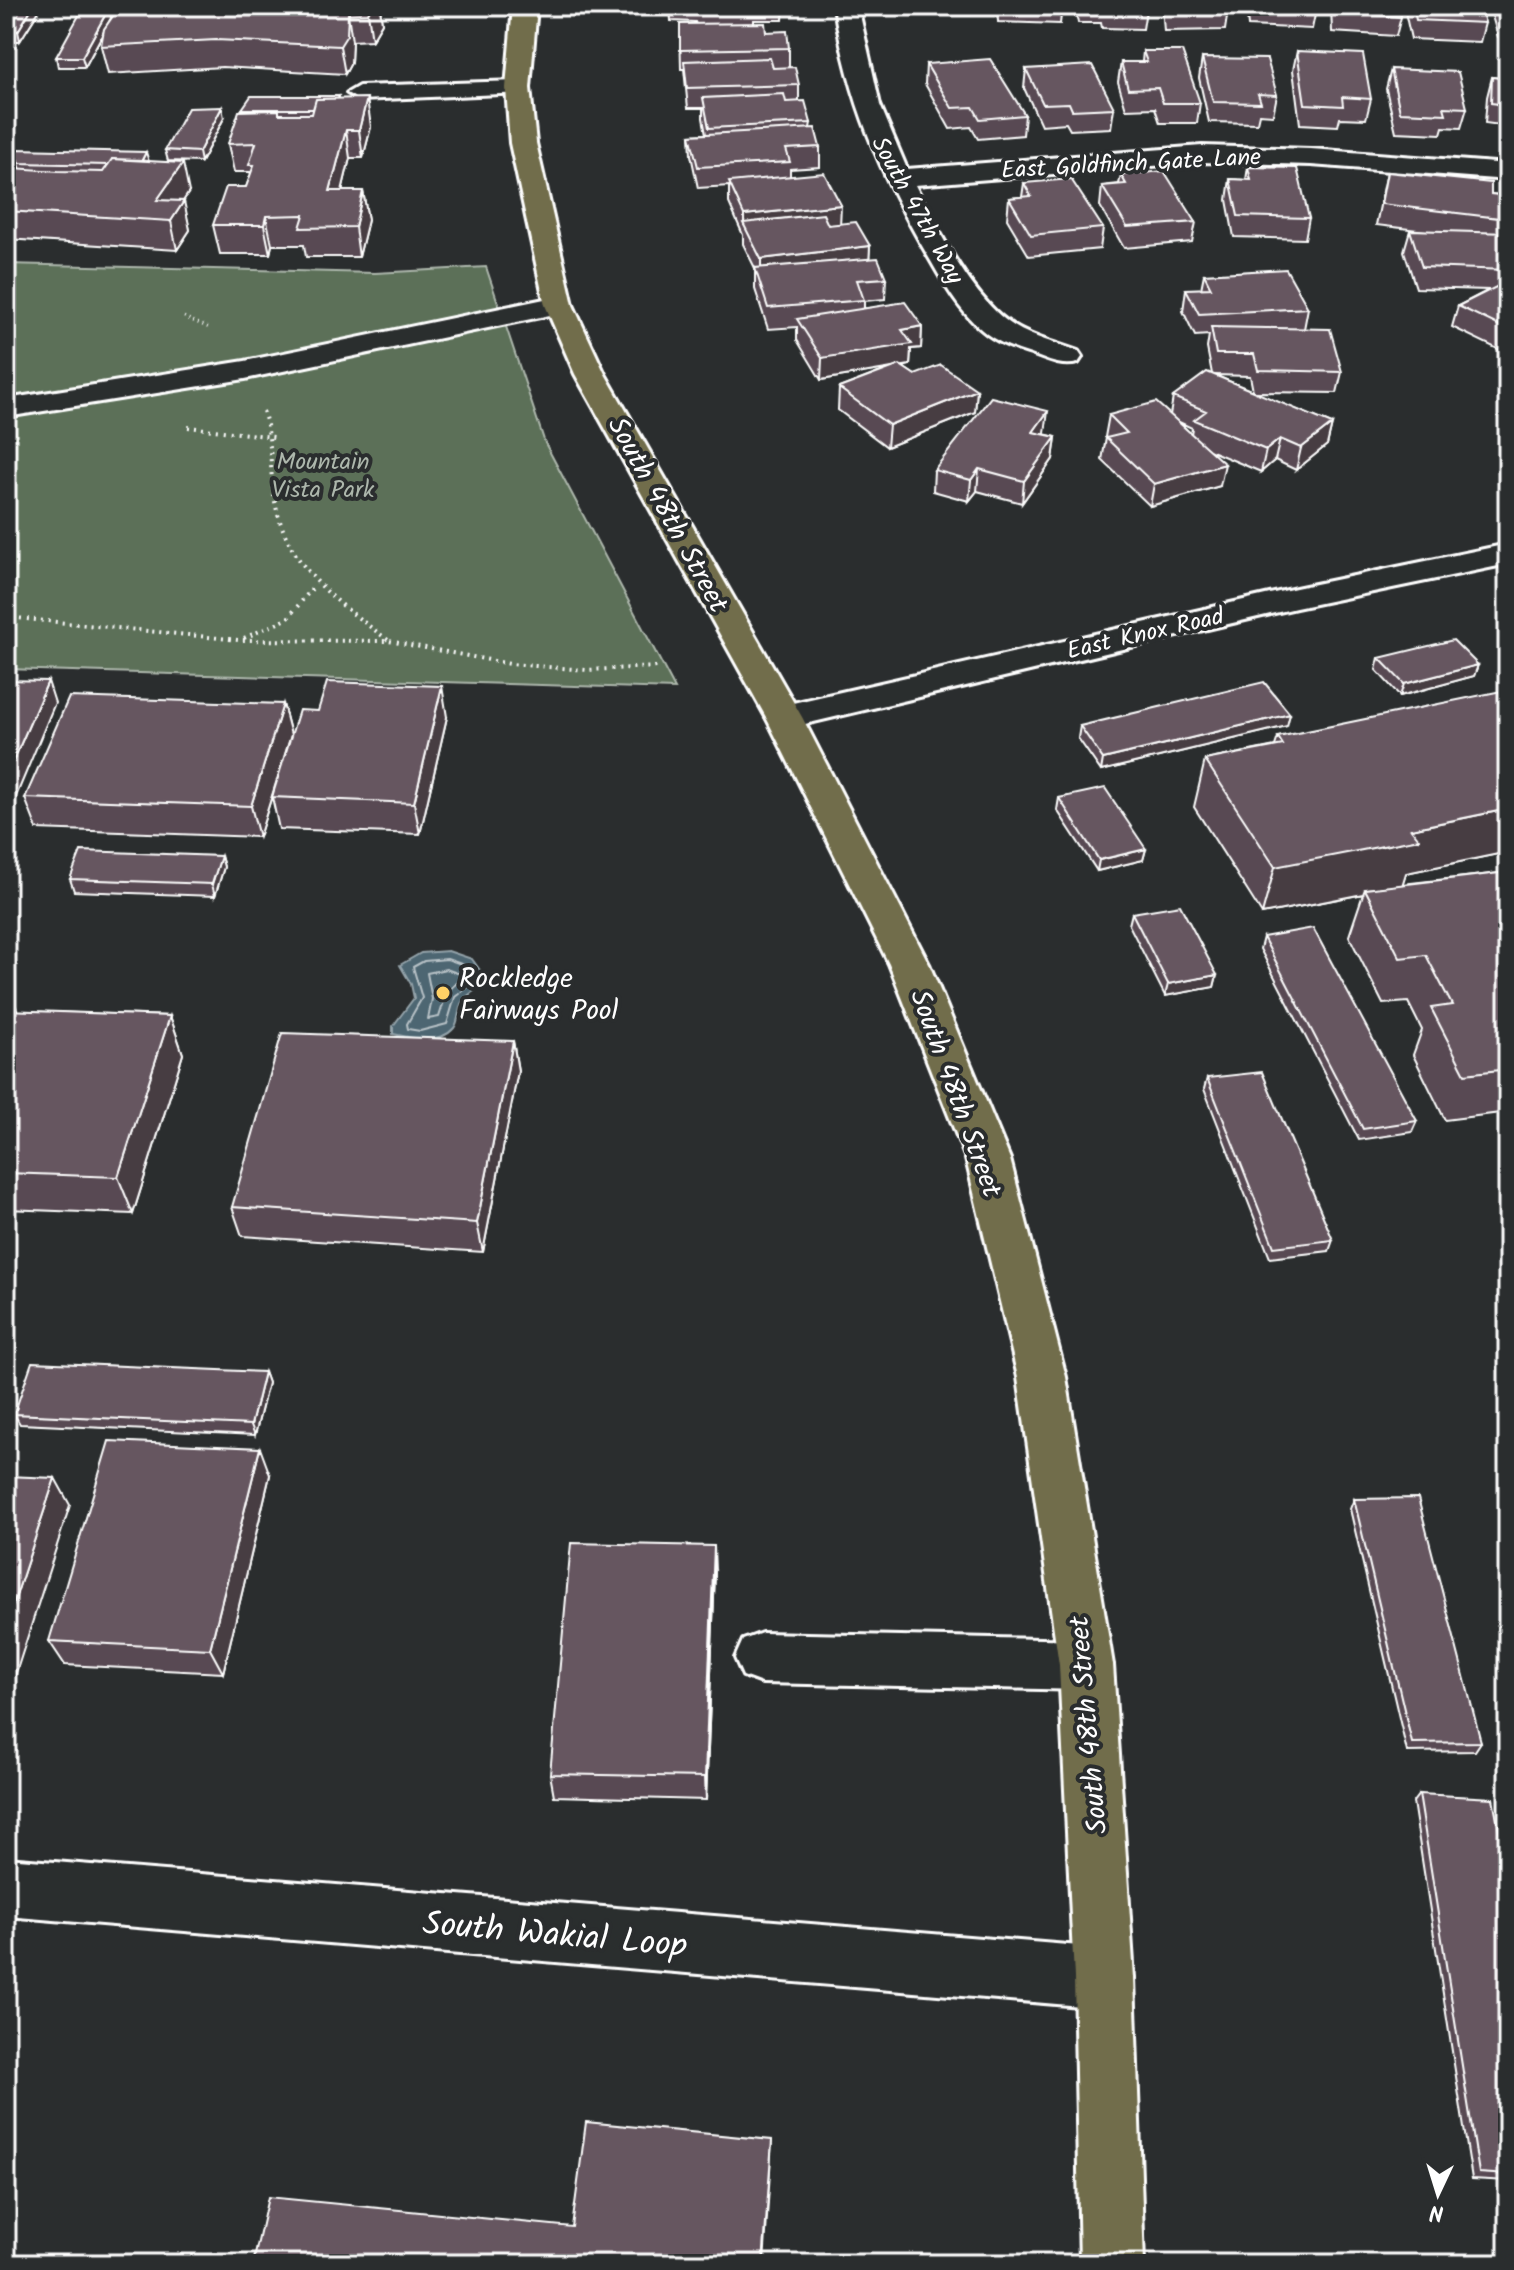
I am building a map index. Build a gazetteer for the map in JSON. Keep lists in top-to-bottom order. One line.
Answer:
{"streets":{"main road":["South 48th Street"],"street":["East Goldfinch Gate Lane","South 47th Way","East Knox Road","South Wakial Loop"]},"crossings":[["East Goldfinch Gate Lane","South 47th Way"],["South 48th Street","East Knox Road"],["South 48th Street","South Wakial Loop"]],"parks":["Mountain Vista Park"],"places":["Rockledge Fairways Pool"],"north":"bottom"}
